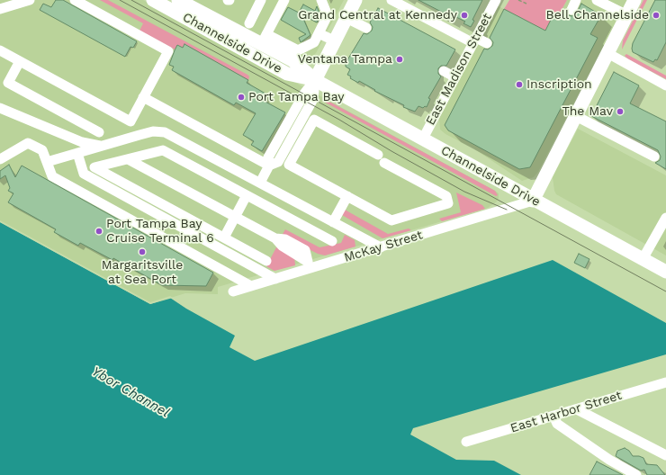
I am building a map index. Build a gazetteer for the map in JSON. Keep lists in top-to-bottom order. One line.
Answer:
{"streets":{"main road":["Channelside Drive"],"street":["East Madison Street","McKay Street","East Harbor Street"]},"crossings":[["Channelside Drive","East Madison Street"],["Channelside Drive","McKay Street"]],"water":["Ybor Channel"],"places":["Grand Central at Kennedy","Bell Channelside","Ventana Tampa","Inscription","Port Tampa Bay","The Mav","Port Tampa Bay Cruise Terminal 6","Margaritsville at Sea Port"]}
